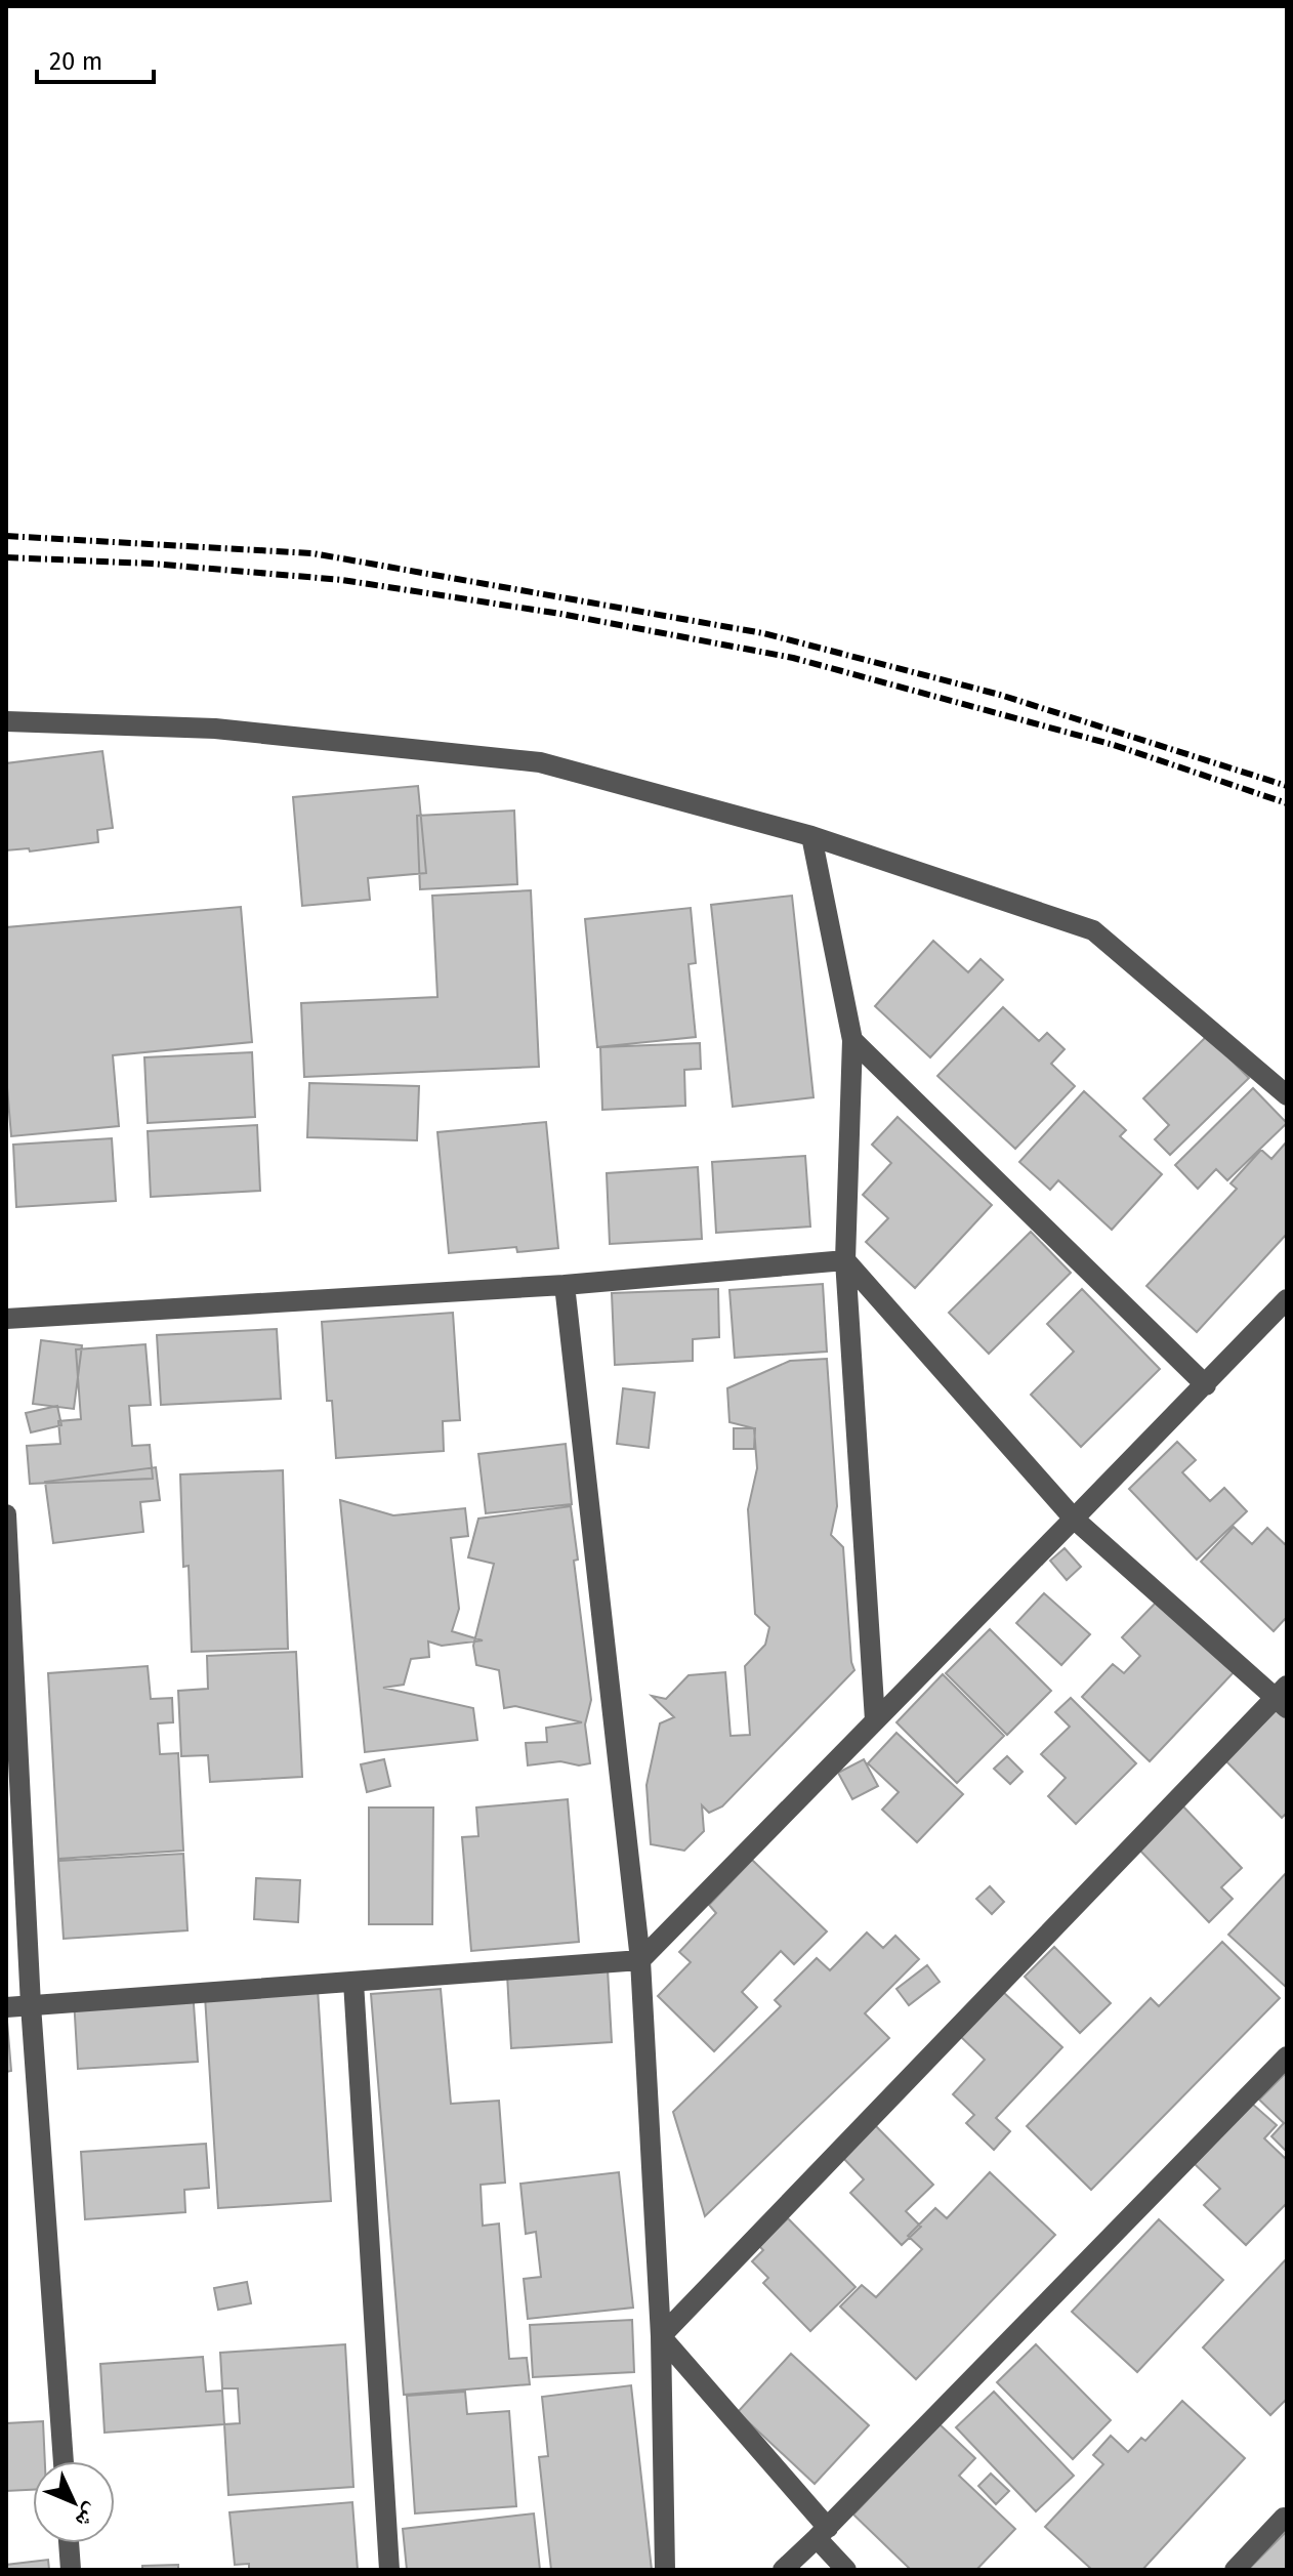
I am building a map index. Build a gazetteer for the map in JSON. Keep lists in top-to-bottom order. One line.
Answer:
{"scale_bar":"20 m","north":"bottom right"}
